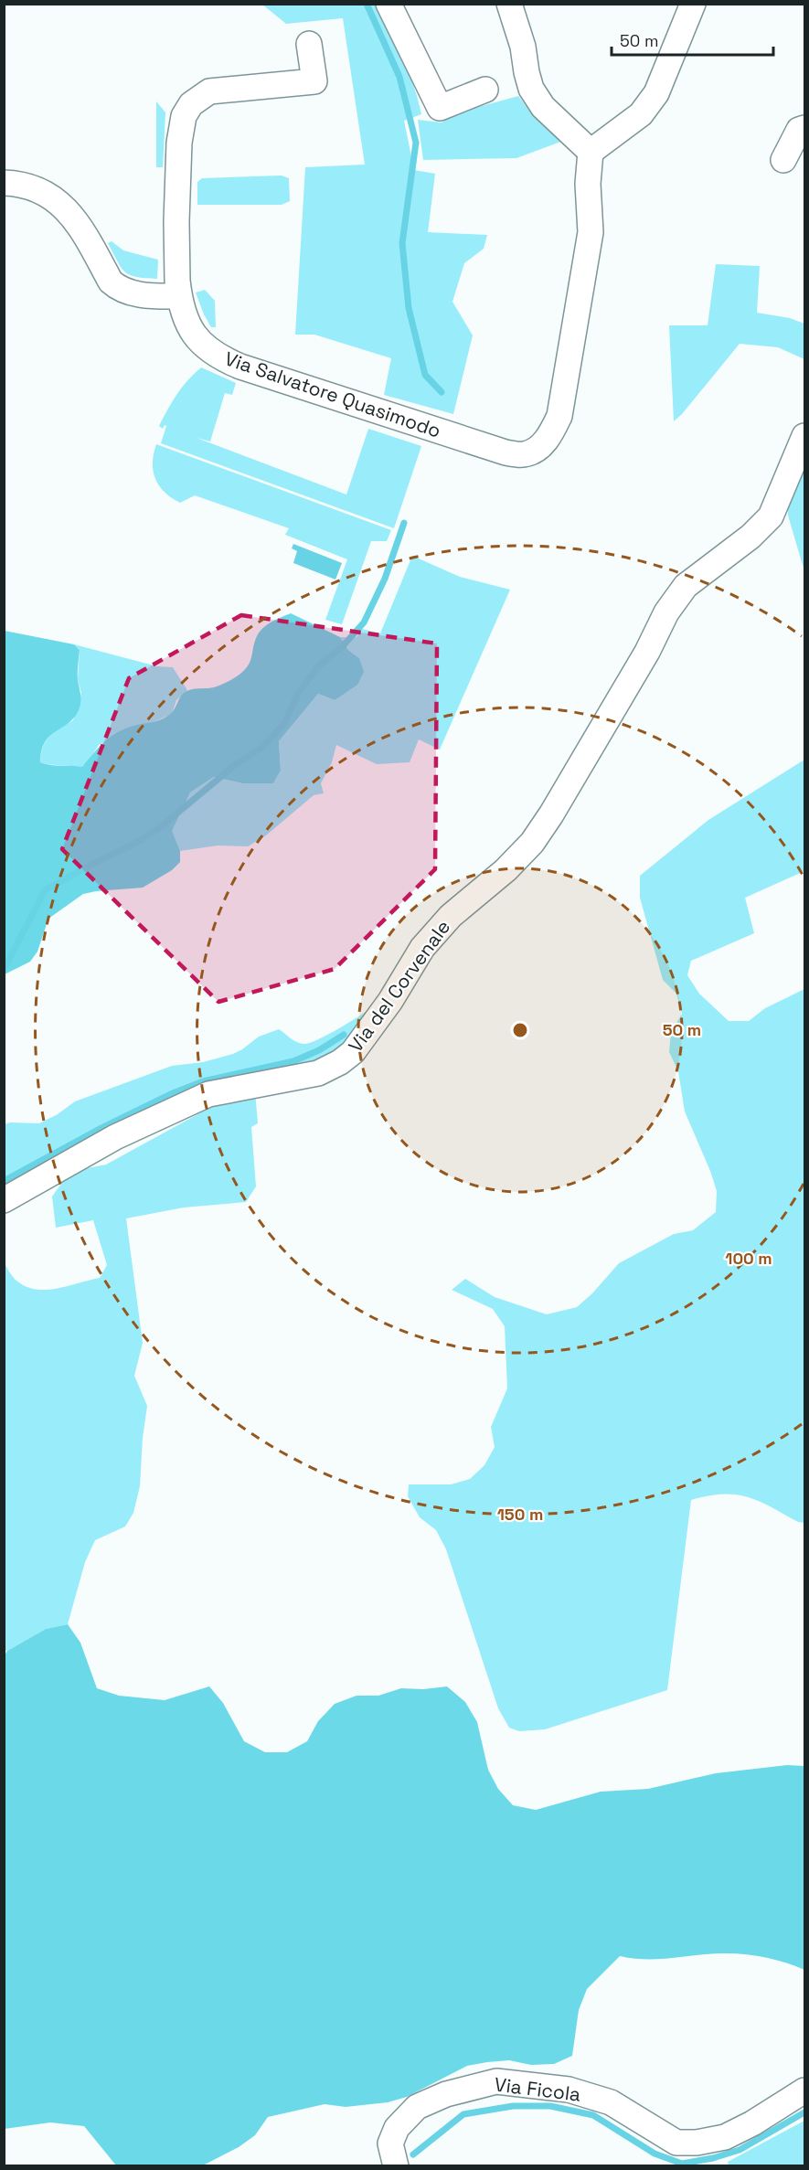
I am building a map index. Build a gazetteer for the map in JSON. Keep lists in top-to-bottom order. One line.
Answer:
{"streets":{"street":["Via Salvatore Quasimodo","Via del Corvenale","Via Ficola"]},"scale_bar":"50 m","rings":["50 m","100 m","150 m"]}
